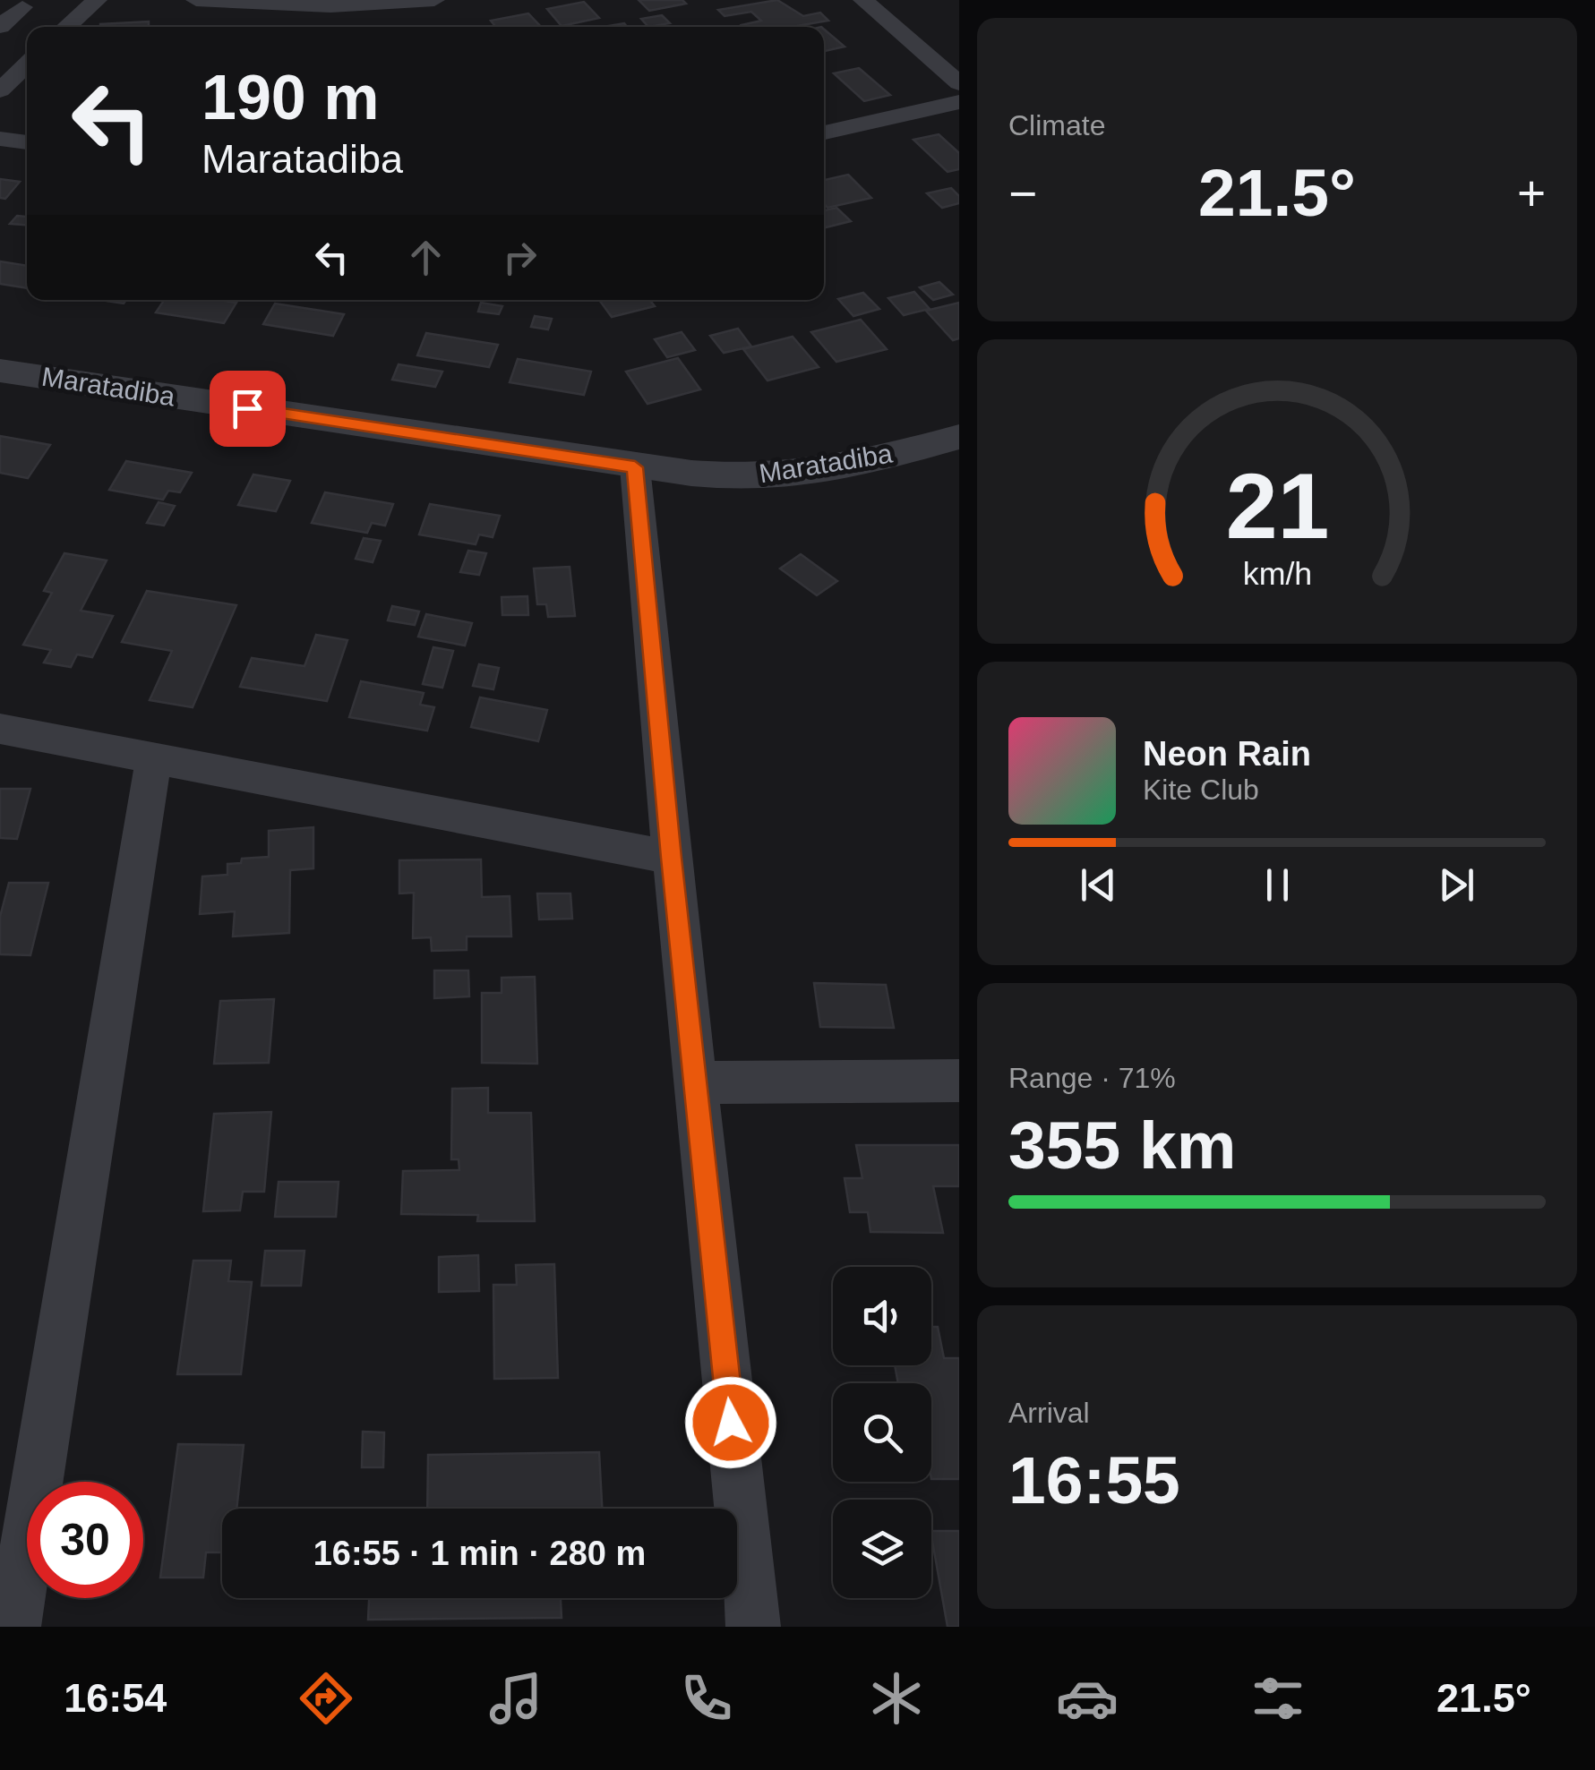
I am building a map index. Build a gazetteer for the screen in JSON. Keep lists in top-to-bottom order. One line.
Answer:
{"streets":{"street":["Maratadiba"]},"page":{"tile":["Climate",["Range · 71%","355 km"],["Arrival","16:55"]],"turn":["190 m","Maratadiba"],"heat":["−","21.5°","+"],"song":["Neon Rain","Kite Club"],"limit":"30","trip":"16:55 · 1 min · 280 m","tabs":["16:54","21.5°"],"gauge":["21","km/h"]}}
